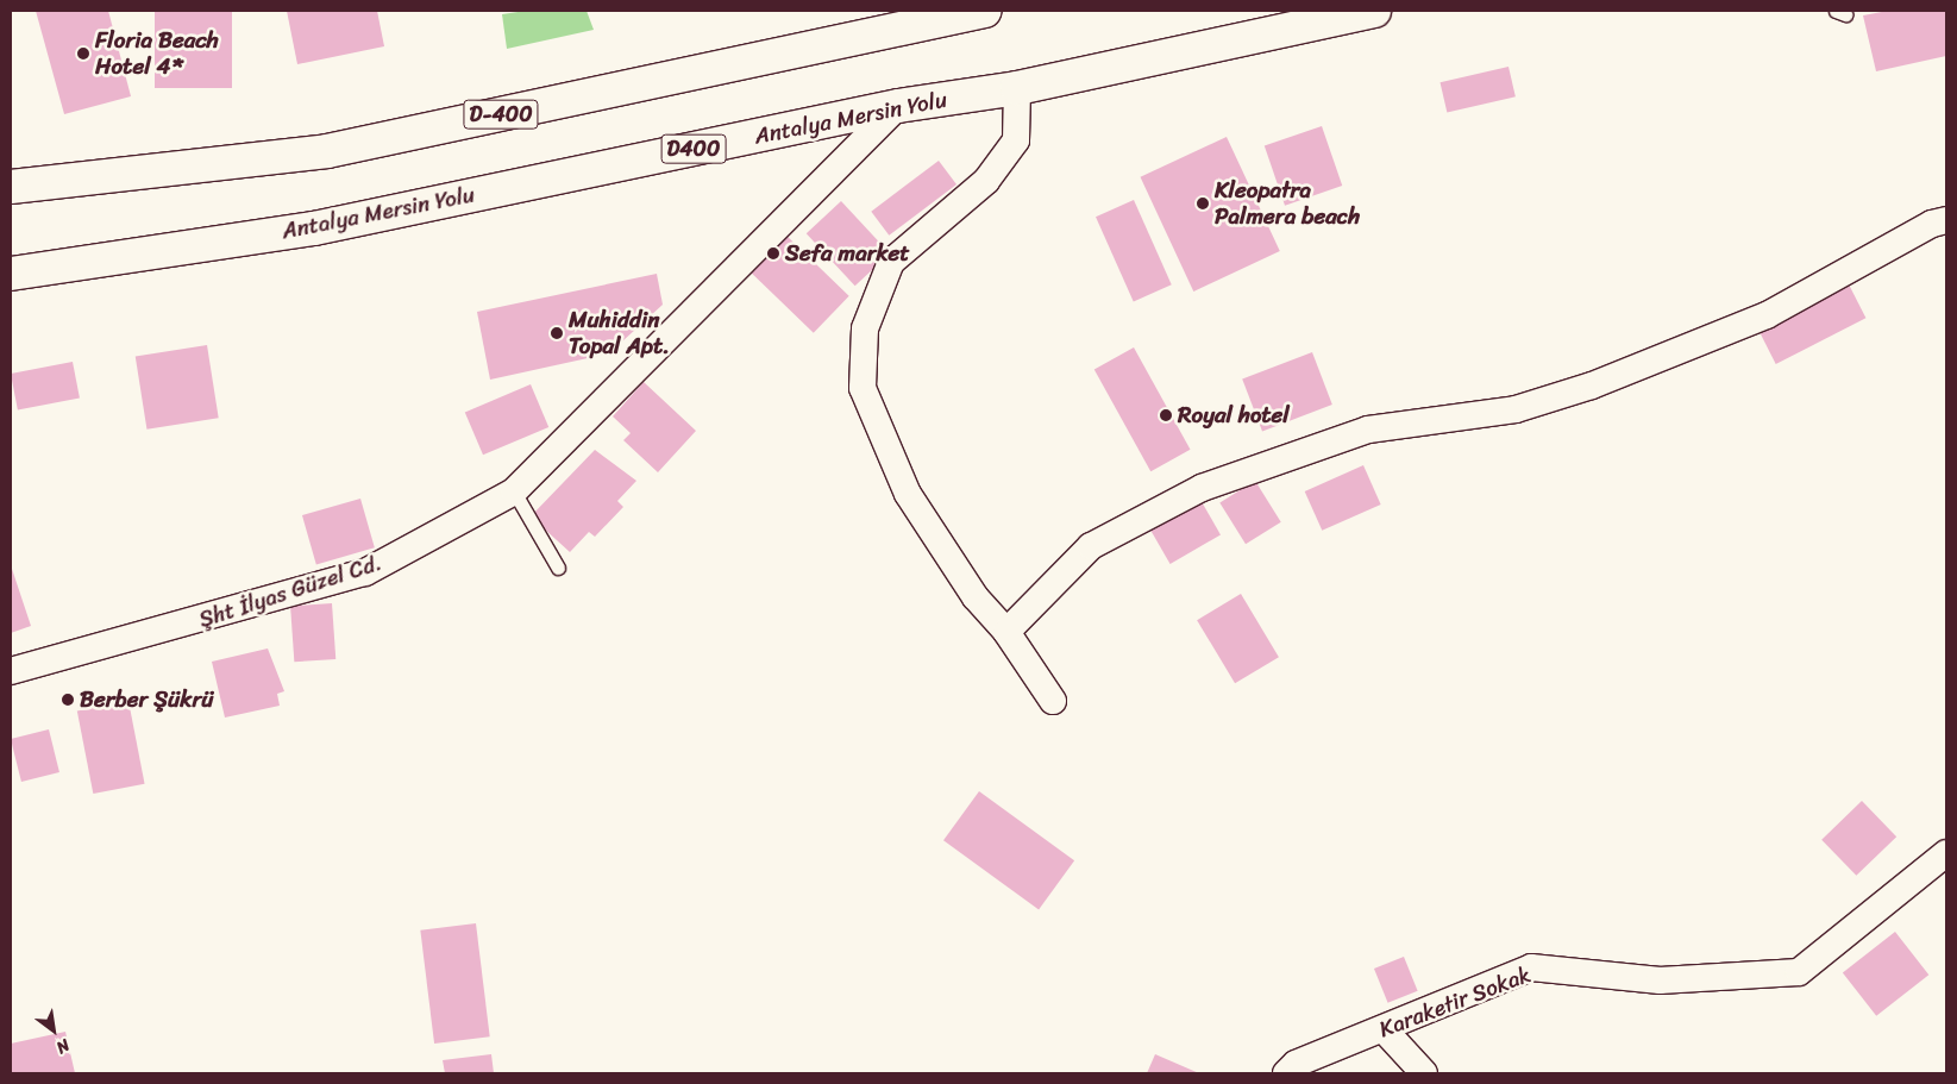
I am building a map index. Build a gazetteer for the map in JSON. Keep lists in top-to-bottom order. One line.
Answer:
{"streets":{"highway":["D-400","Antalya Mersin Yolu","D400"],"street":["Şht İlyas Güzel Cd.","Karaketir Sokak"]},"crossings":[["Antalya Mersin Yolu","Şht İlyas Güzel Cd."]],"places":["Floria Beach Hotel 4*","Kleopatra Palmera beach","Sefa market","Muhiddin Topal Apt.","Royal hotel","Berber Şükrü"],"north":"bottom right"}
